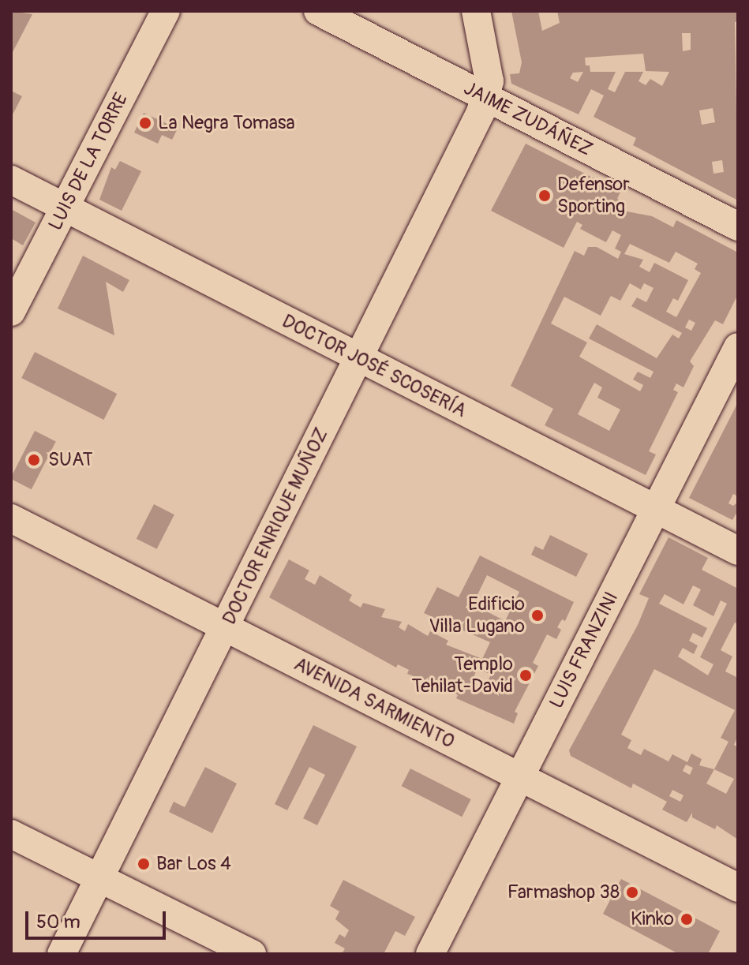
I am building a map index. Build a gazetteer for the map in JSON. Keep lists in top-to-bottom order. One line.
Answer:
{"streets":{"street":["JAIME ZUDÁÑEZ","LUIS DE LA TORRE","DOCTOR JOSÉ SCOSERÍA","DOCTOR ENRIQUE MUÑOZ","LUIS FRANZINI","AVENIDA SARMIENTO"]},"crossings":[["JAIME ZUDÁÑEZ","DOCTOR ENRIQUE MUÑOZ"],["LUIS DE LA TORRE","DOCTOR JOSÉ SCOSERÍA"],["DOCTOR JOSÉ SCOSERÍA","DOCTOR ENRIQUE MUÑOZ"],["DOCTOR JOSÉ SCOSERÍA","LUIS FRANZINI"],["DOCTOR ENRIQUE MUÑOZ","AVENIDA SARMIENTO"],["LUIS FRANZINI","AVENIDA SARMIENTO"]],"places":["La Negra Tomasa","Defensor Sporting","SUAT","Edificio Villa Lugano","Templo Tehilat-David","Bar Los 4","Farmashop 38","Kinko"],"scale_bar":"50 m"}
